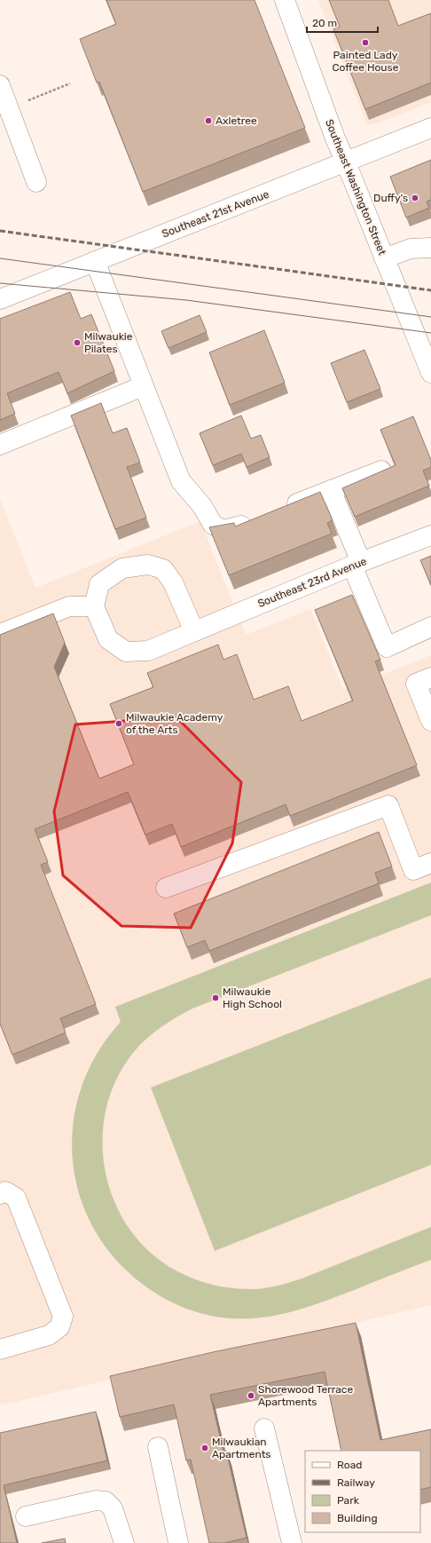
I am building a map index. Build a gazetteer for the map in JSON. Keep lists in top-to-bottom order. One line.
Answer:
{"streets":{"street":["Southeast Washington Street","Southeast 21st Avenue","Southeast 23rd Avenue"]},"crossings":[["Southeast Washington Street","Southeast 21st Avenue"]],"places":["Painted Lady Coffee House","Axletree","Duffy's","Milwaukie Pilates","Milwaukie Academy of the Arts","Milwaukie High School","Shorewood Terrace Apartments","Milwaukian Apartments"],"legend":["Road","Railway","Park","Building"],"scale_bar":"20 m"}
